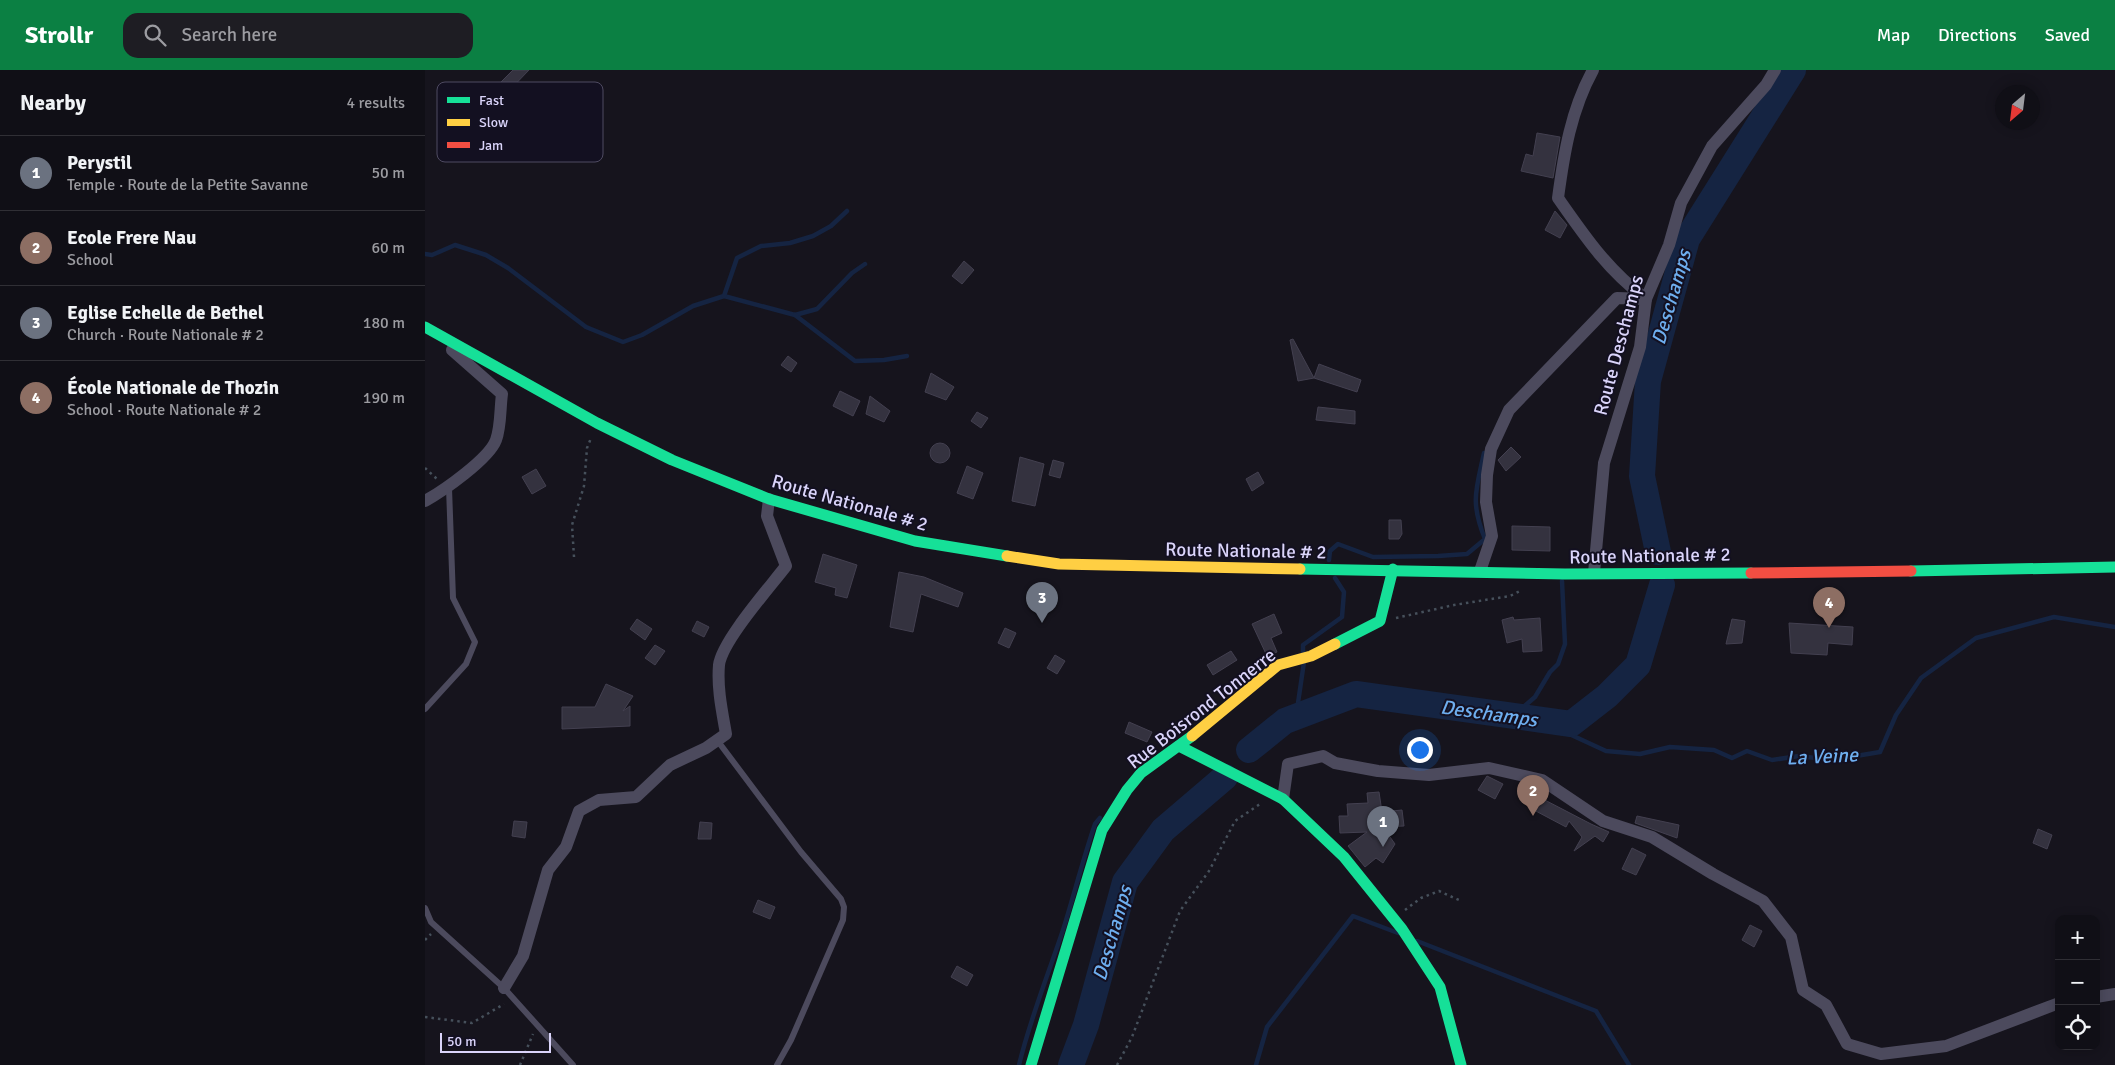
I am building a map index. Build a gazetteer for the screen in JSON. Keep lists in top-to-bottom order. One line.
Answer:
{"streets":{"main road":["Route Nationale # 2","Rue Boisrond Tonnerre"],"street":["Route Deschamps"]},"crossings":[["Route Deschamps","Route Nationale # 2"]],"water":["Deschamps","La Veine"],"legend":["Fast","Slow","Jam"],"scale_bar":"50 m","north":"bottom left","page":{"header":"Strollr","search":"Search here","nav":["Map","Directions","Saved"],"heading":["Nearby","4 results"],"list":[{"mark":"1","name":"Perystil","note":"Temple · Route de la Petite Savanne","value":"50 m"},{"mark":"2","name":"Ecole Frere Nau","note":"School","value":"60 m"},{"mark":"3","name":"Eglise Echelle de Bethel","note":"Church · Route Nationale # 2","value":"180 m"},{"mark":"4","name":"École Nationale de Thozin","note":"School · Route Nationale # 2","value":"190 m"}],"pins":["3","4","2","1"],"map_buttons":["+","−"],"scale":"50 m"}}
